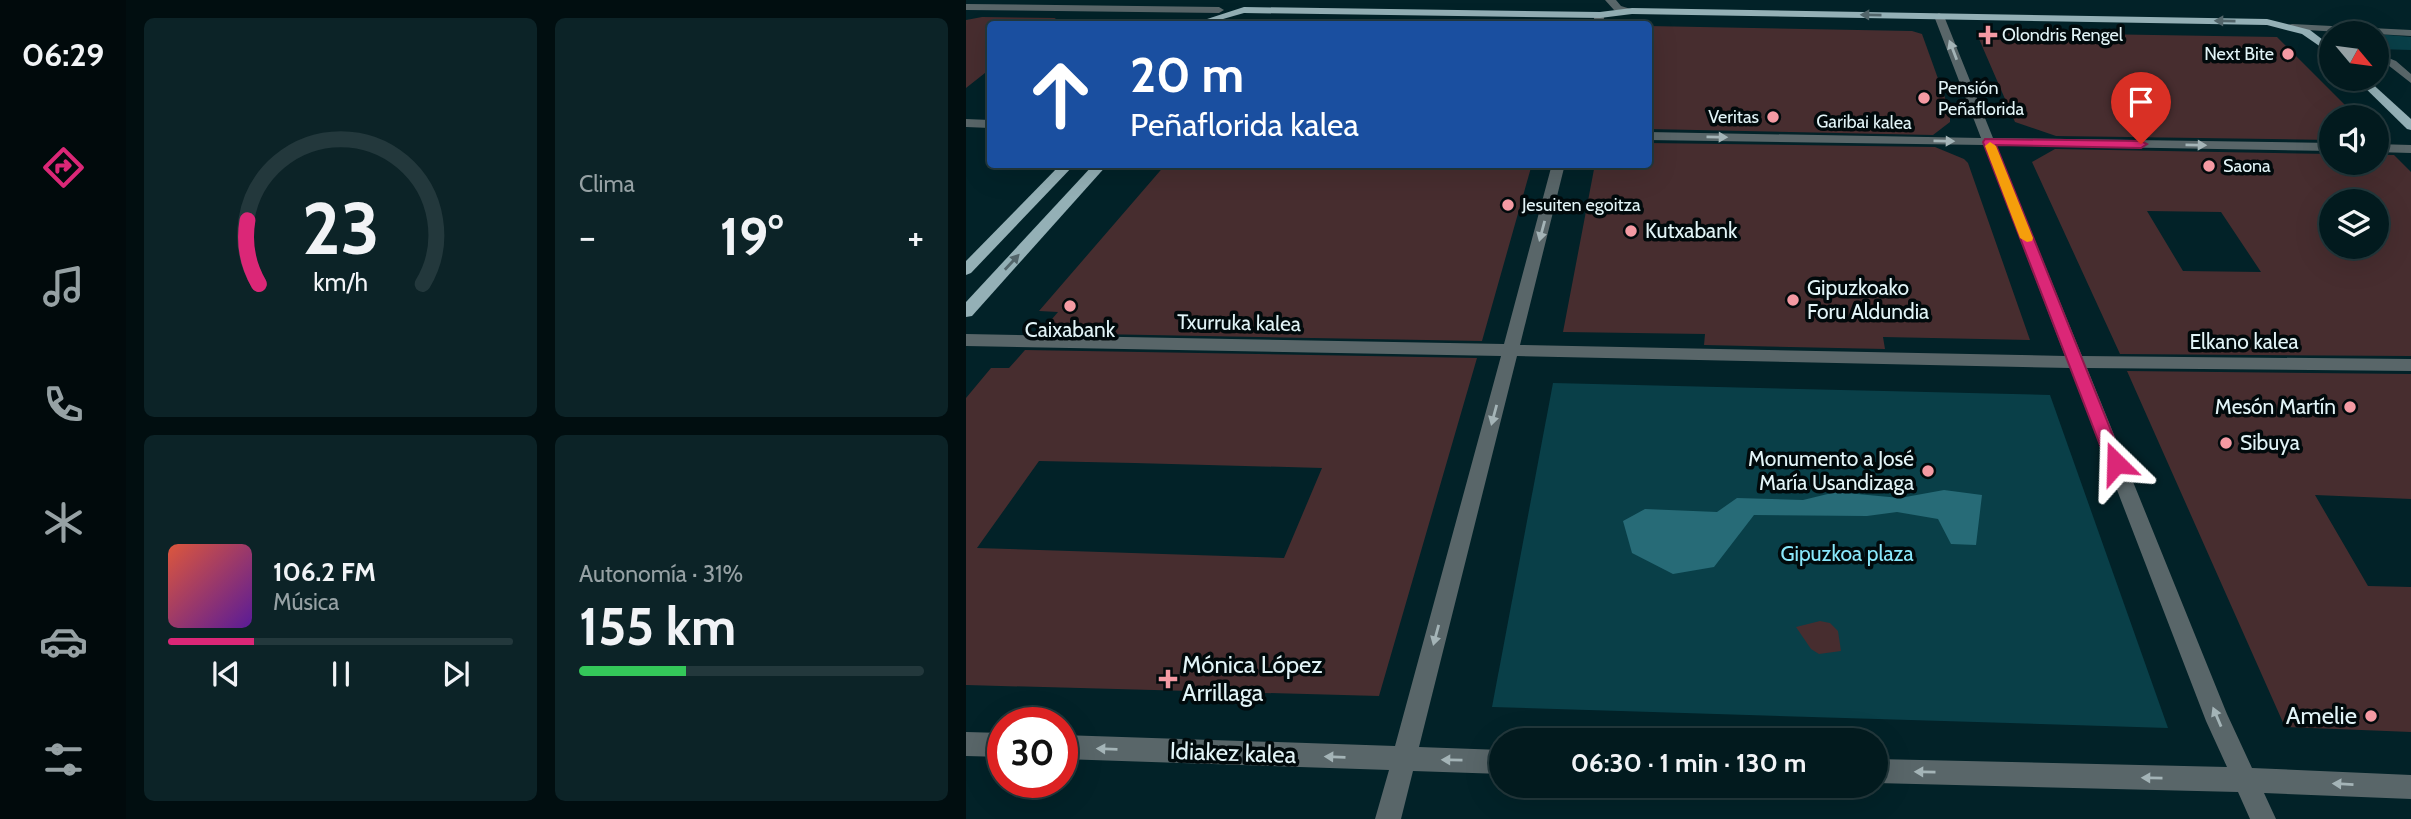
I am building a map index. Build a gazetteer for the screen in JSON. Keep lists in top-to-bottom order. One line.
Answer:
{"streets":{"street":["Garibai kalea","Txurruka kalea","Elkano kalea","Idiakez kalea"]},"one_way":["Garibai kalea","Idiakez kalea"],"parks":["Gipuzkoa plaza"],"places":{"health":["Olondris Rengel","Mónica López Arrillaga"],"other":["Next Bite","Pensión Peñaflorida","Veritas","Saona","Jesuiten egoitza","Kutxabank","Gipuzkoako Foru Aldundia","Caixabank","Mesón Martín","Sibuya","Monumento a José María Usandizaga","Amelie"]},"north":"bottom right","page":{"tabs":"06:29","tile":["Clima",["Autonomía · 31%","155 km"]],"turn":["20 m","Peñaflorida kalea"],"heat":["−","19°","+"],"song":["106.2 FM","Música"],"limit":"30","trip":"06:30 · 1 min · 130 m","gauge":["23","km/h"]}}
